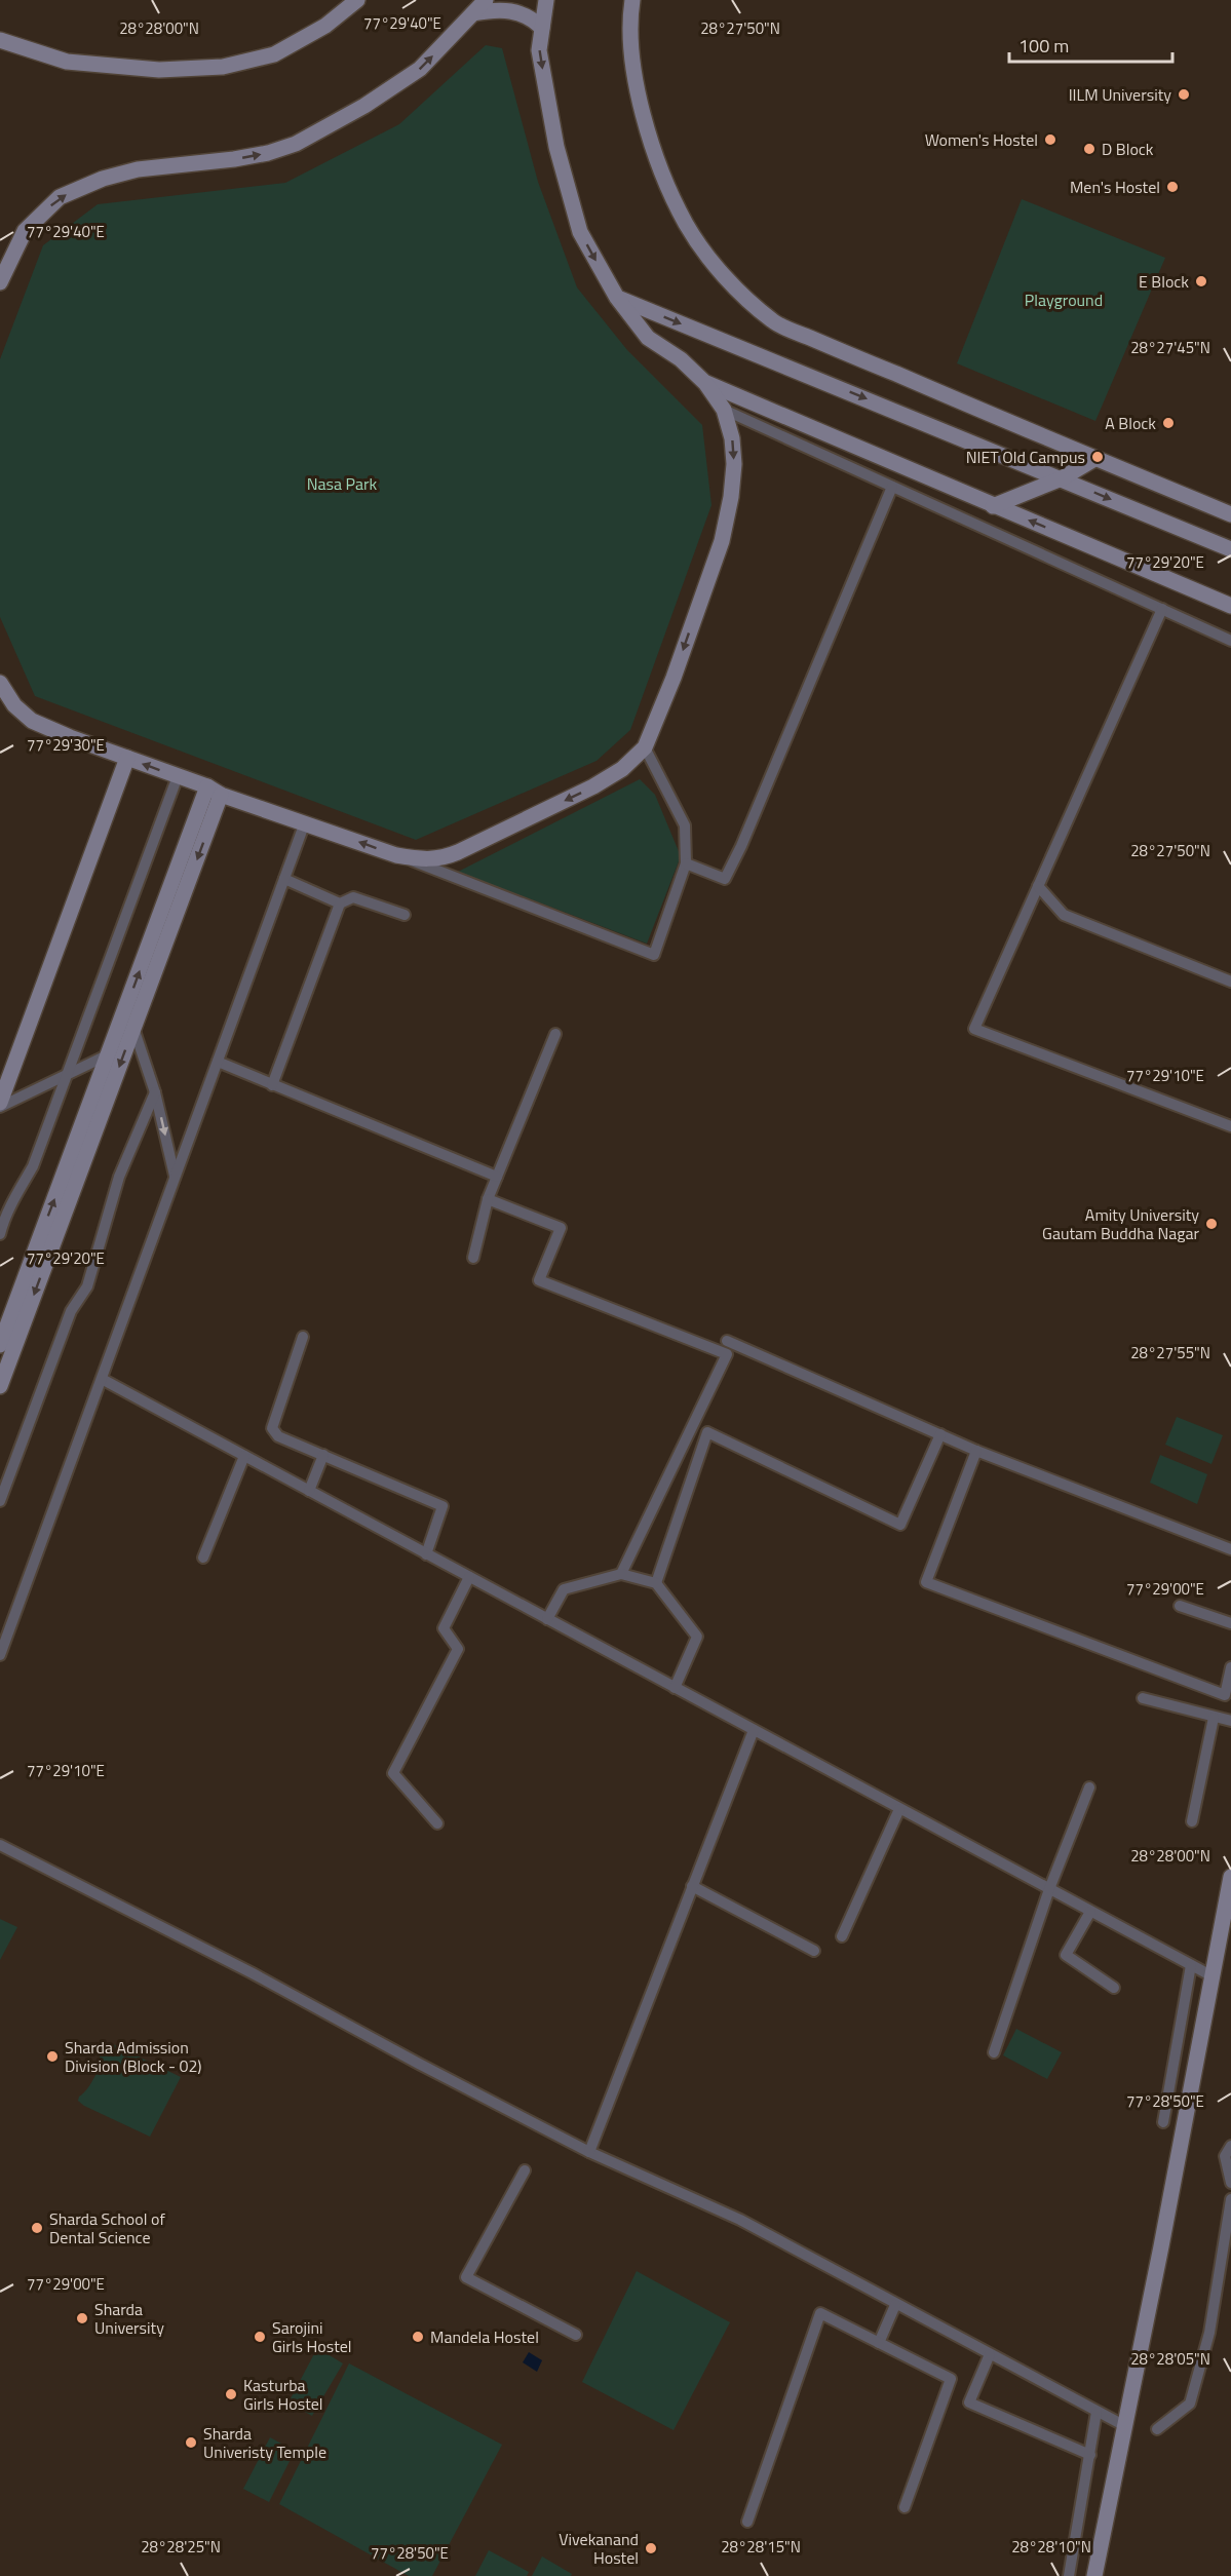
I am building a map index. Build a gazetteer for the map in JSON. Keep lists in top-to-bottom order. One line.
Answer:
{"parks":["Playground","Nasa Park"],"places":["IILM University","Women's Hostel","D Block","Men's Hostel","E Block","A Block","NIET Old Campus","Amity University Gautam Buddha Nagar","Sharda Admission Division (Block - 02)","Sharda School of Dental Science","Sharda University","Sarojini Girls Hostel","Mandela Hostel","Kasturba Girls Hostel","Sharda Univeristy Temple","Vivekanand Hostel"],"scale_bar":"100 m","coordinates":["77°29'40\"E","28°28'00\"N","28°27'50\"N","28°27'45\"N","77°29'20\"E","77°29'30\"E","77°29'10\"E","28°27'55\"N","77°29'00\"E","77°28'50\"E","28°28'05\"N","28°28'25\"N","28°28'15\"N","28°28'10\"N"]}
